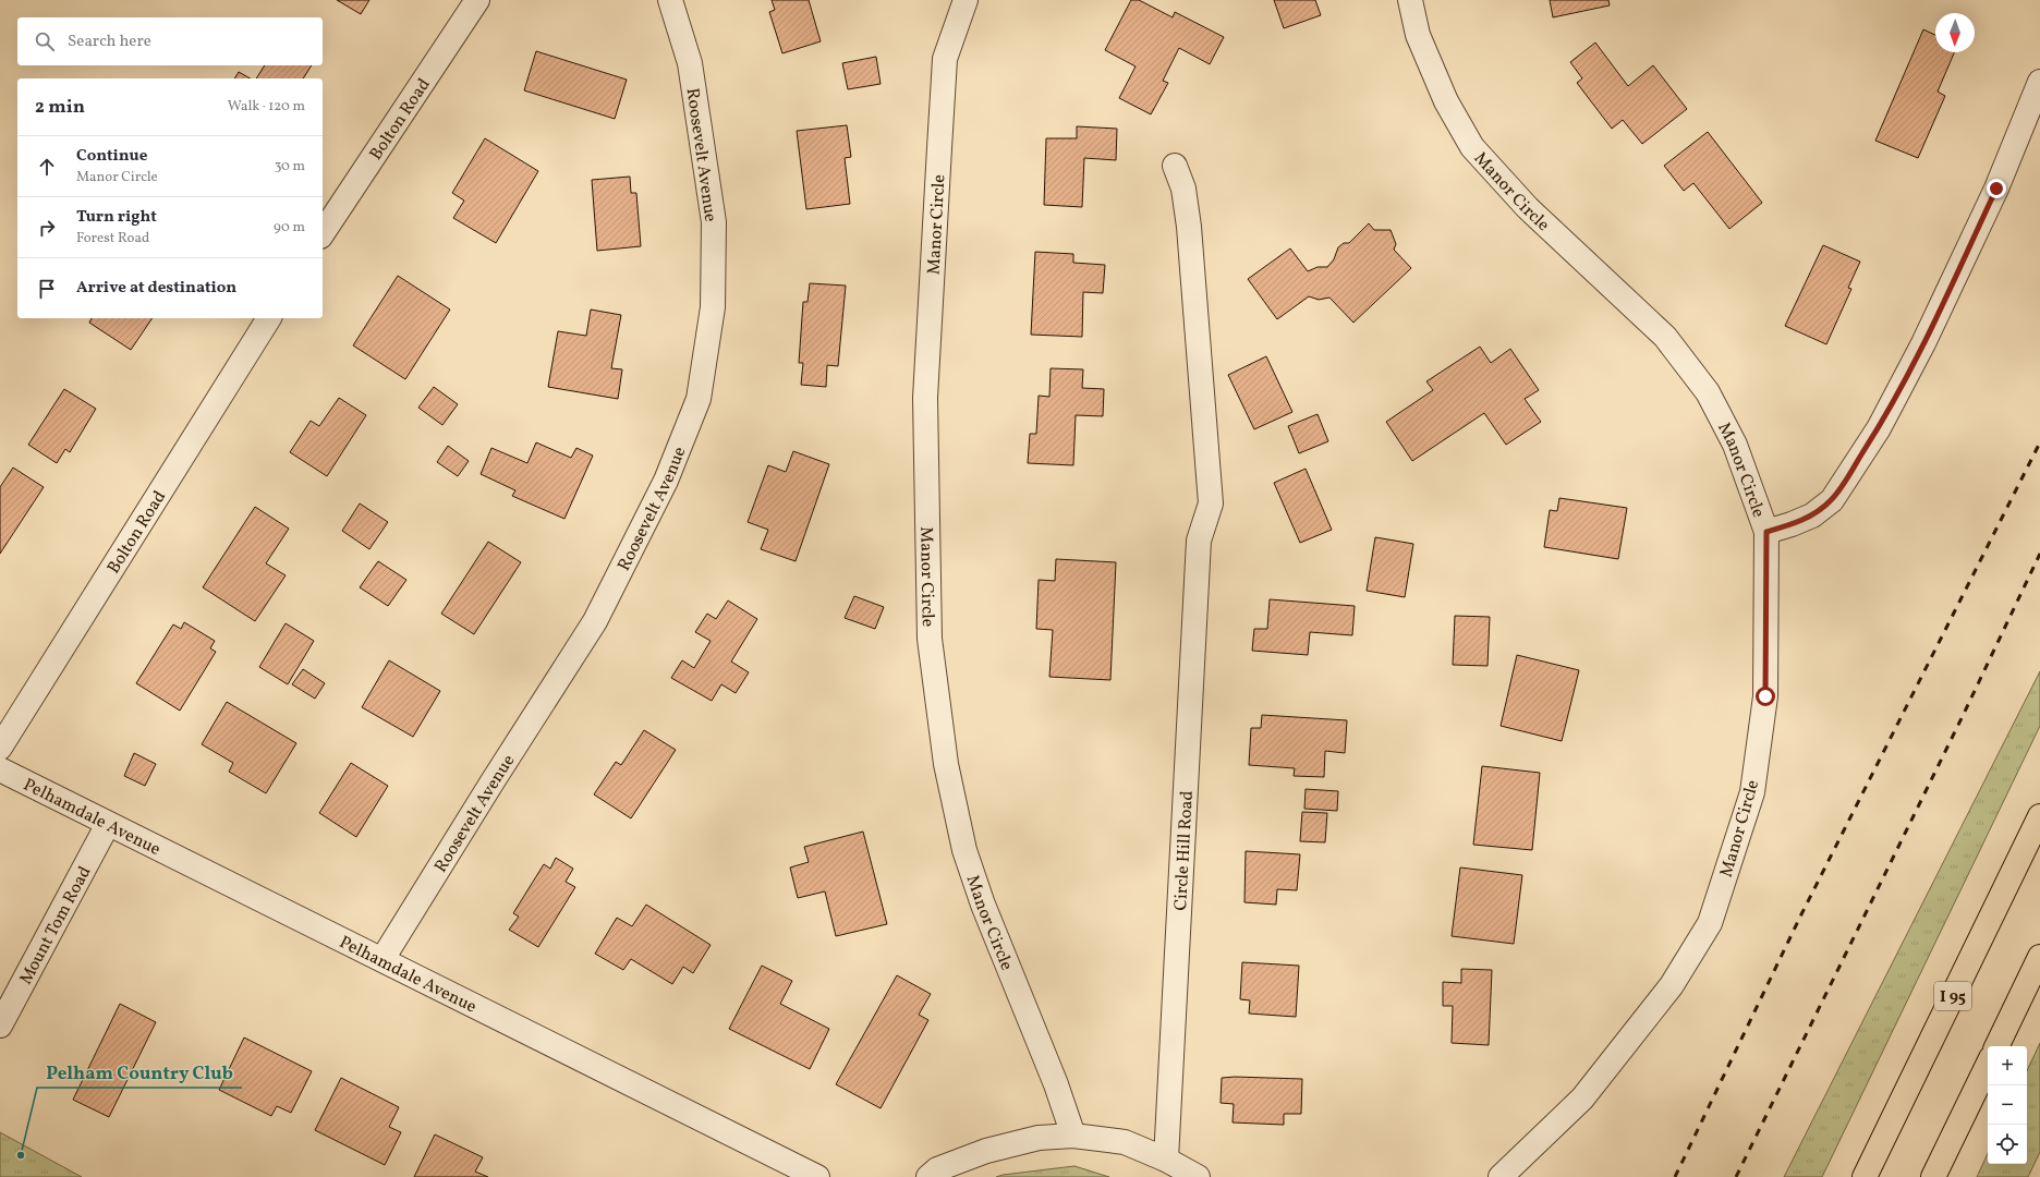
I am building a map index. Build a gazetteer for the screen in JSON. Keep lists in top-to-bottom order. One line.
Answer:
{"streets":{"highway":["I 95"],"street":["Bolton Road","Roosevelt Avenue","Manor Circle","Pelhamdale Avenue","Circle Hill Road","Mount Tom Road"]},"crossings":[["Roosevelt Avenue","Pelhamdale Avenue"],["Pelhamdale Avenue","Mount Tom Road"]],"places":["Pelham Country Club"],"north":"bottom","page":{"search":"Search here","heading":["2 min","Walk · 120 m"],"list":[["Continue","Manor Circle","30 m"],["Turn right","Forest Road","90 m"],"Arrive at destination"],"map_buttons":["+","−"]}}
